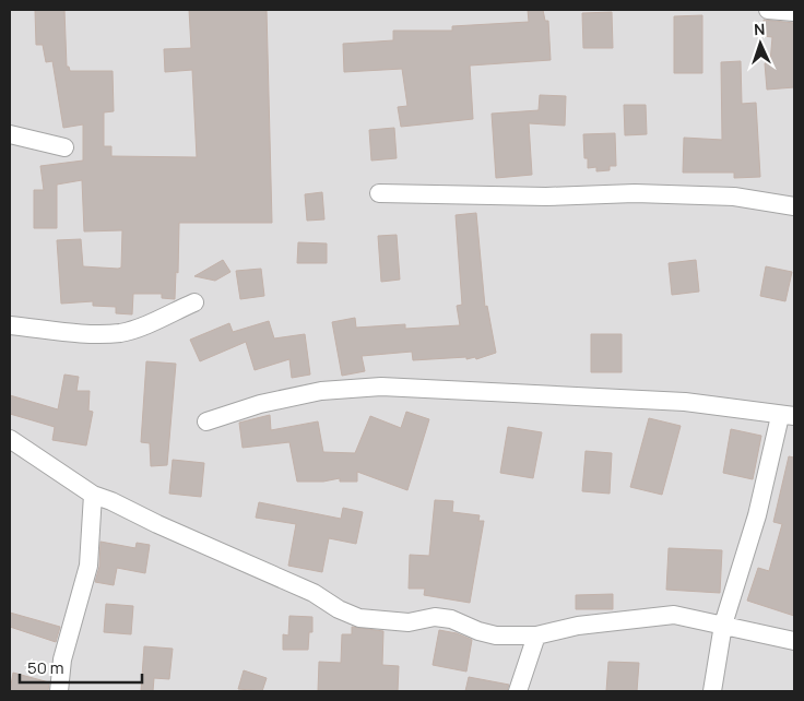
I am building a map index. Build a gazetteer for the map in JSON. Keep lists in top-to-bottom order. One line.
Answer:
{"scale_bar":"50 m","north":"top"}
